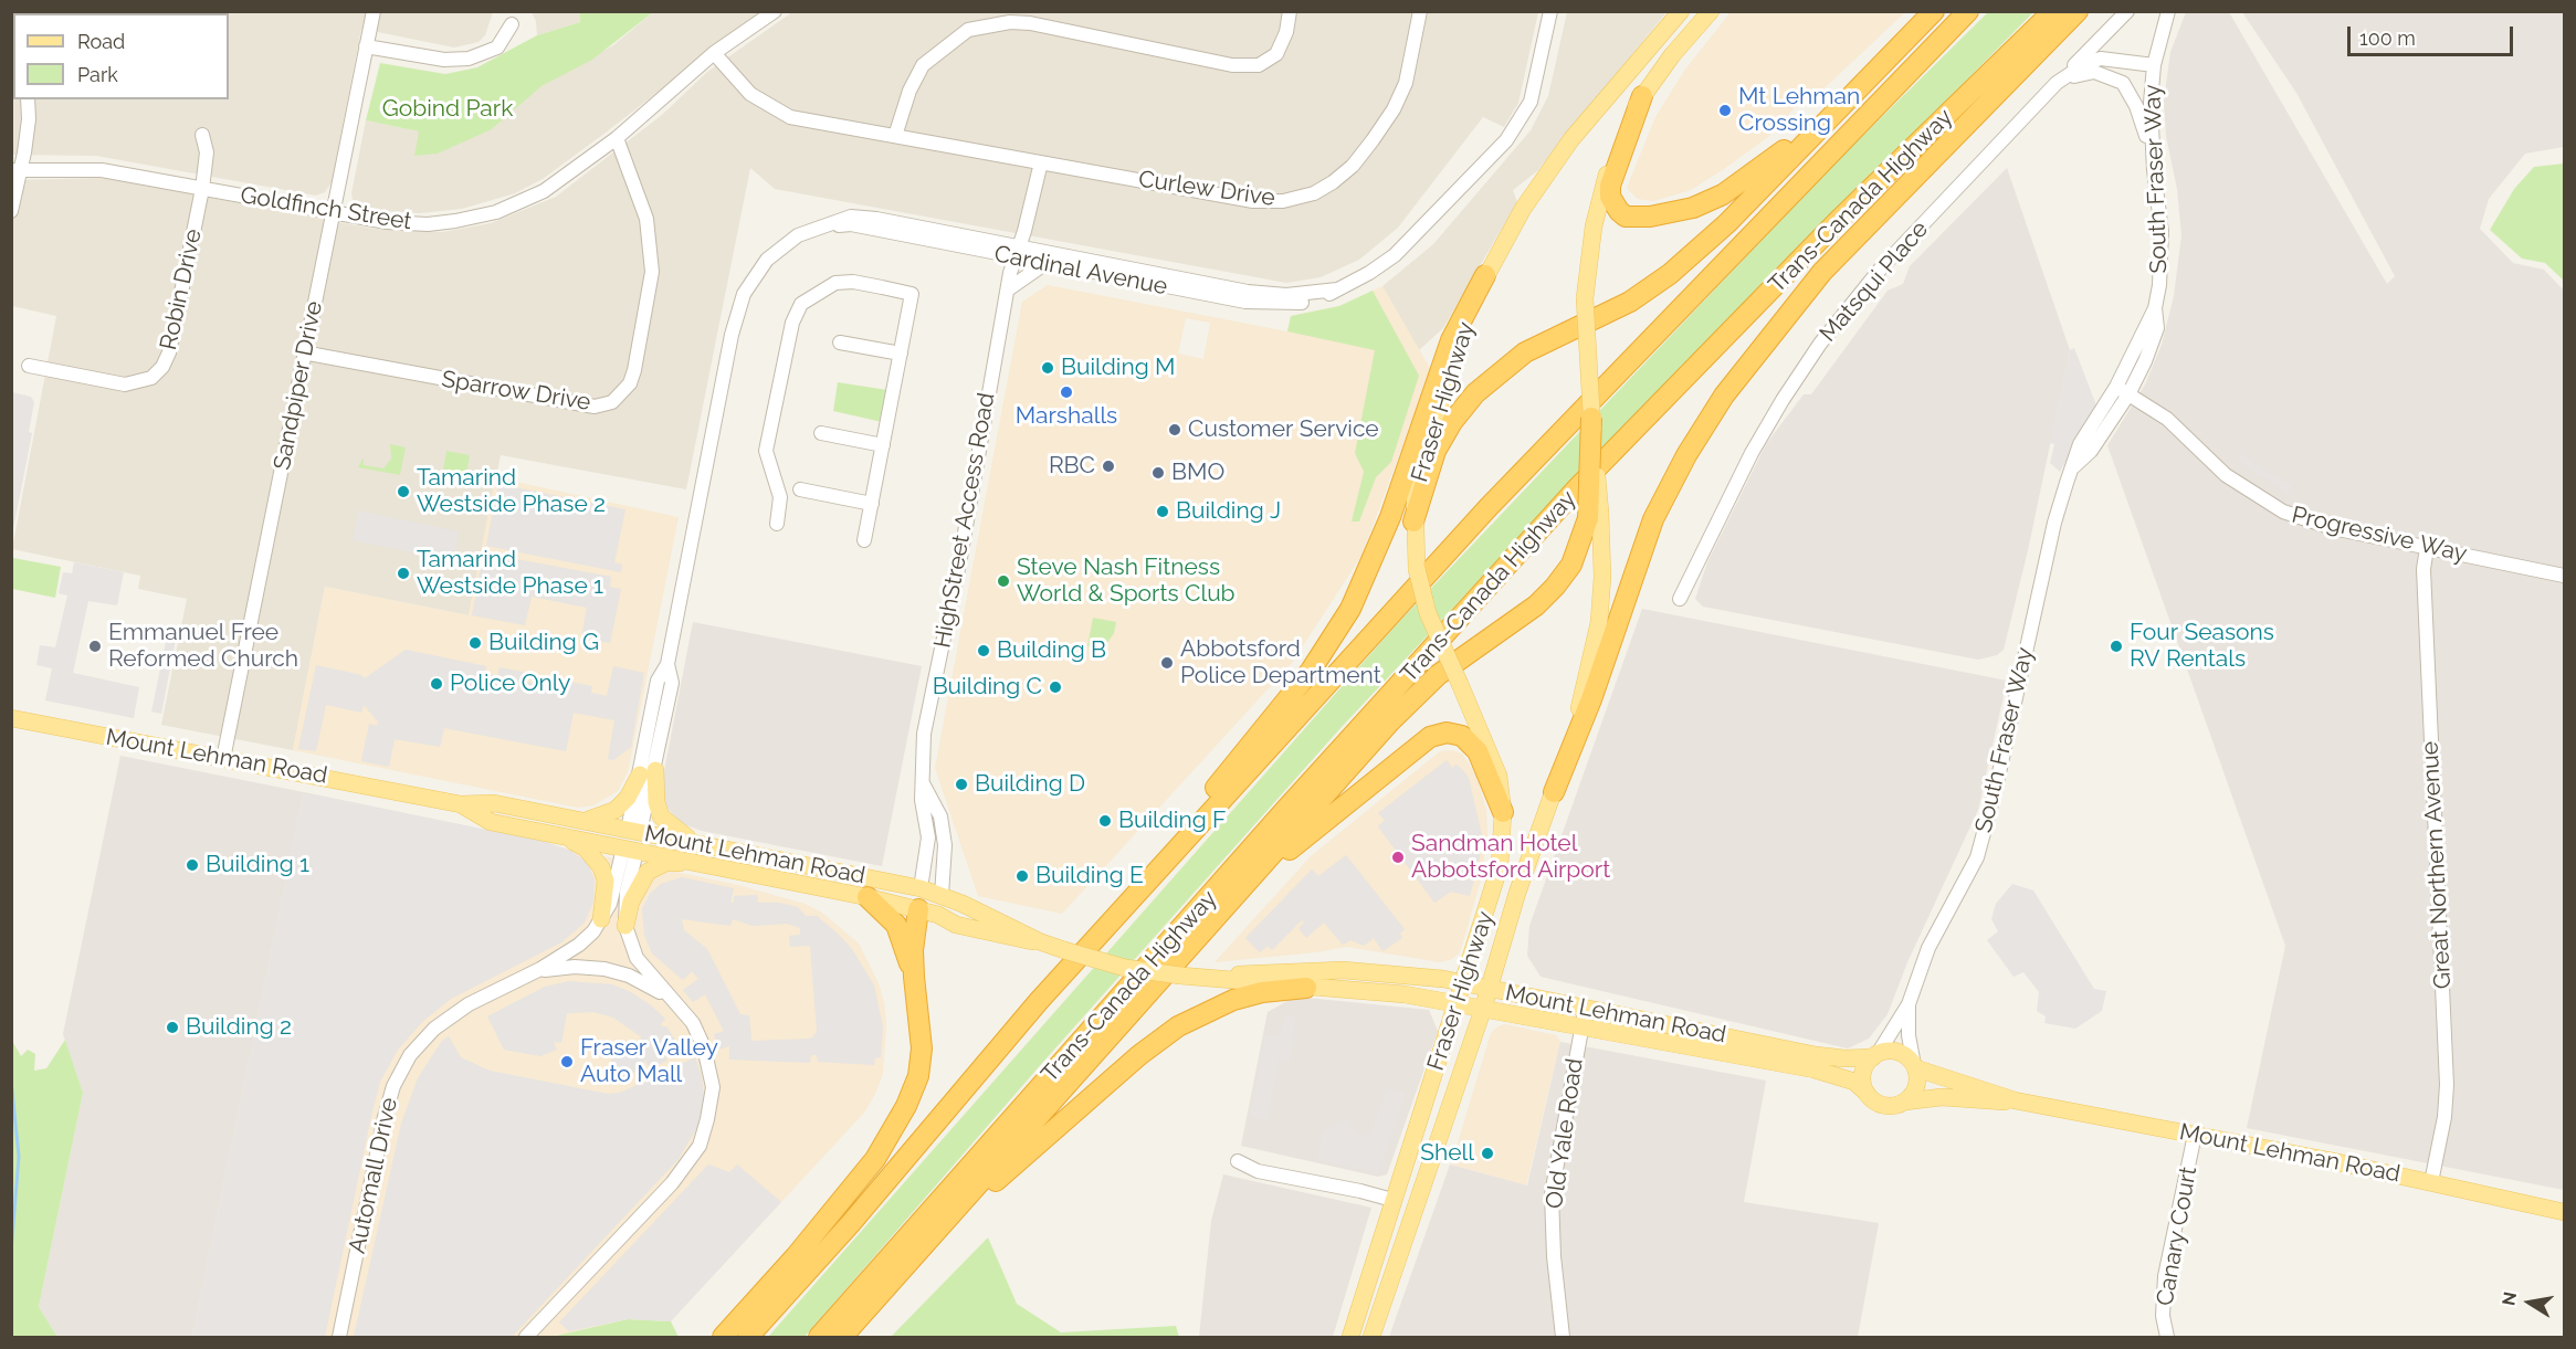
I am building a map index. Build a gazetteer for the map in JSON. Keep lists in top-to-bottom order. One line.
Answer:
{"streets":{"highway":["Trans-Canada Highway"],"main road":["Fraser Highway","Mount Lehman Road"],"street":["South Fraser Way","Curlew Drive","Goldfinch Street","Cardinal Avenue","Matsqui Place","Robin Drive","Sandpiper Drive","Sparrow Drive","HighStreet Access Road","Progressive Way","Great Northern Avenue","Old Yale Road","Automall Drive","Canary Court"]},"crossings":[["South Fraser Way","Matsqui Place"],["South Fraser Way","Progressive Way"],["South Fraser Way","Mount Lehman Road"],["Curlew Drive","Goldfinch Street"],["Goldfinch Street","Robin Drive"],["Goldfinch Street","Sandpiper Drive"],["Goldfinch Street","Sparrow Drive"],["Cardinal Avenue","HighStreet Access Road"],["Cardinal Avenue","Mount Lehman Road"],["Sandpiper Drive","Sparrow Drive"],["Sandpiper Drive","Mount Lehman Road"],["Fraser Highway","Mount Lehman Road"],["HighStreet Access Road","Mount Lehman Road"],["Progressive Way","Great Northern Avenue"],["Mount Lehman Road","Great Northern Avenue"],["Mount Lehman Road","Old Yale Road"],["Mount Lehman Road","Automall Drive"],["Mount Lehman Road","Canary Court"]],"parks":["Gobind Park"],"places":["Mt Lehman Crossing","Building M","Marshalls","Customer Service","RBC","BMO","Tamarind Westside Phase 2","Building J","Tamarind Westside Phase 1","Steve Nash Fitness World & Sports Club","Building G","Emmanuel Free Reformed Church","Four Seasons RV Rentals","Building B","Abbotsford Police Department","Police Only","Building C","Building D","Building F","Sandman Hotel Abbotsford Airport","Building 1","Building E","Building 2","Fraser Valley Auto Mall","Shell"],"legend":["Road","Park"],"scale_bar":"100 m","north":"left"}
